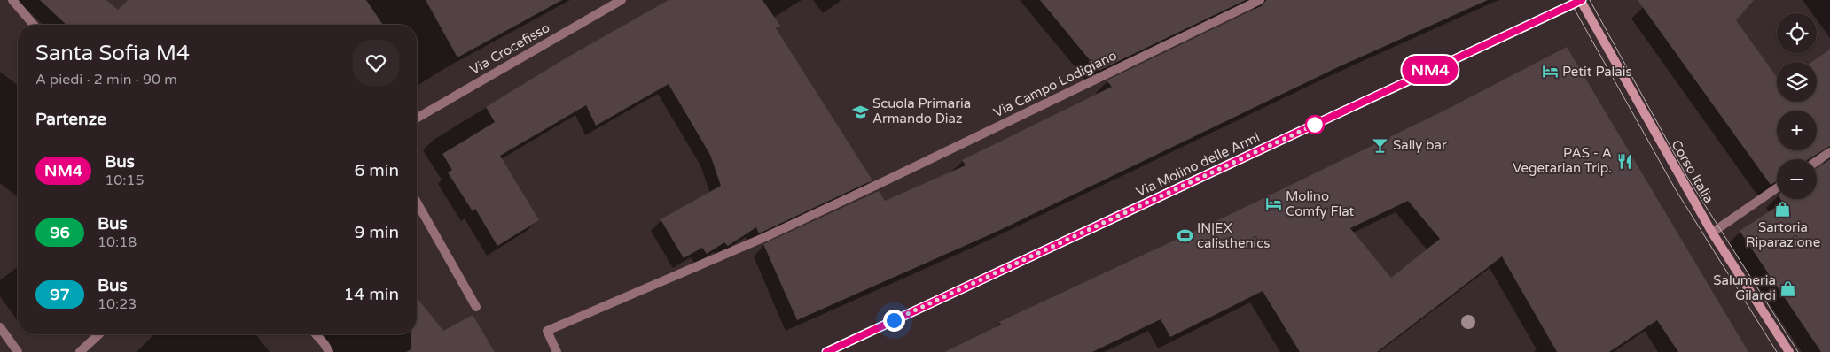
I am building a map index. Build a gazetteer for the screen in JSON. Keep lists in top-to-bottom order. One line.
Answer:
{"streets":{"street":["Via Crocefisso","Via Campo Lodigiano","Via Molino delle Armi","Corso Italia"]},"crossings":[["Via Molino delle Armi","Corso Italia"]],"places":{"hotel":["Petit Palais","Molino Comfy Flat"],"school or university":["Scuola Primaria Armando Diaz"],"bar":["Sally bar"],"restaurant":["PAS - A Vegetarian Trip."],"shop":["Sartoria Riparazione","Salumeria Gilardi"],"sports":["IN|EX calisthenics"]},"lines":["bus line NM4"],"page":{"on_map":"NM4","map_buttons":["+","−"],"heading":[["Santa Sofia M4","A piedi · 2 min · 90 m"],"Partenze"],"list":[{"mark":"NM4","name":"Bus","note":"10:15","value":"6 min"},{"mark":"96","name":"Bus","note":"10:18","value":"9 min"},{"mark":"97","name":"Bus","note":"10:23","value":"14 min"}]}}
